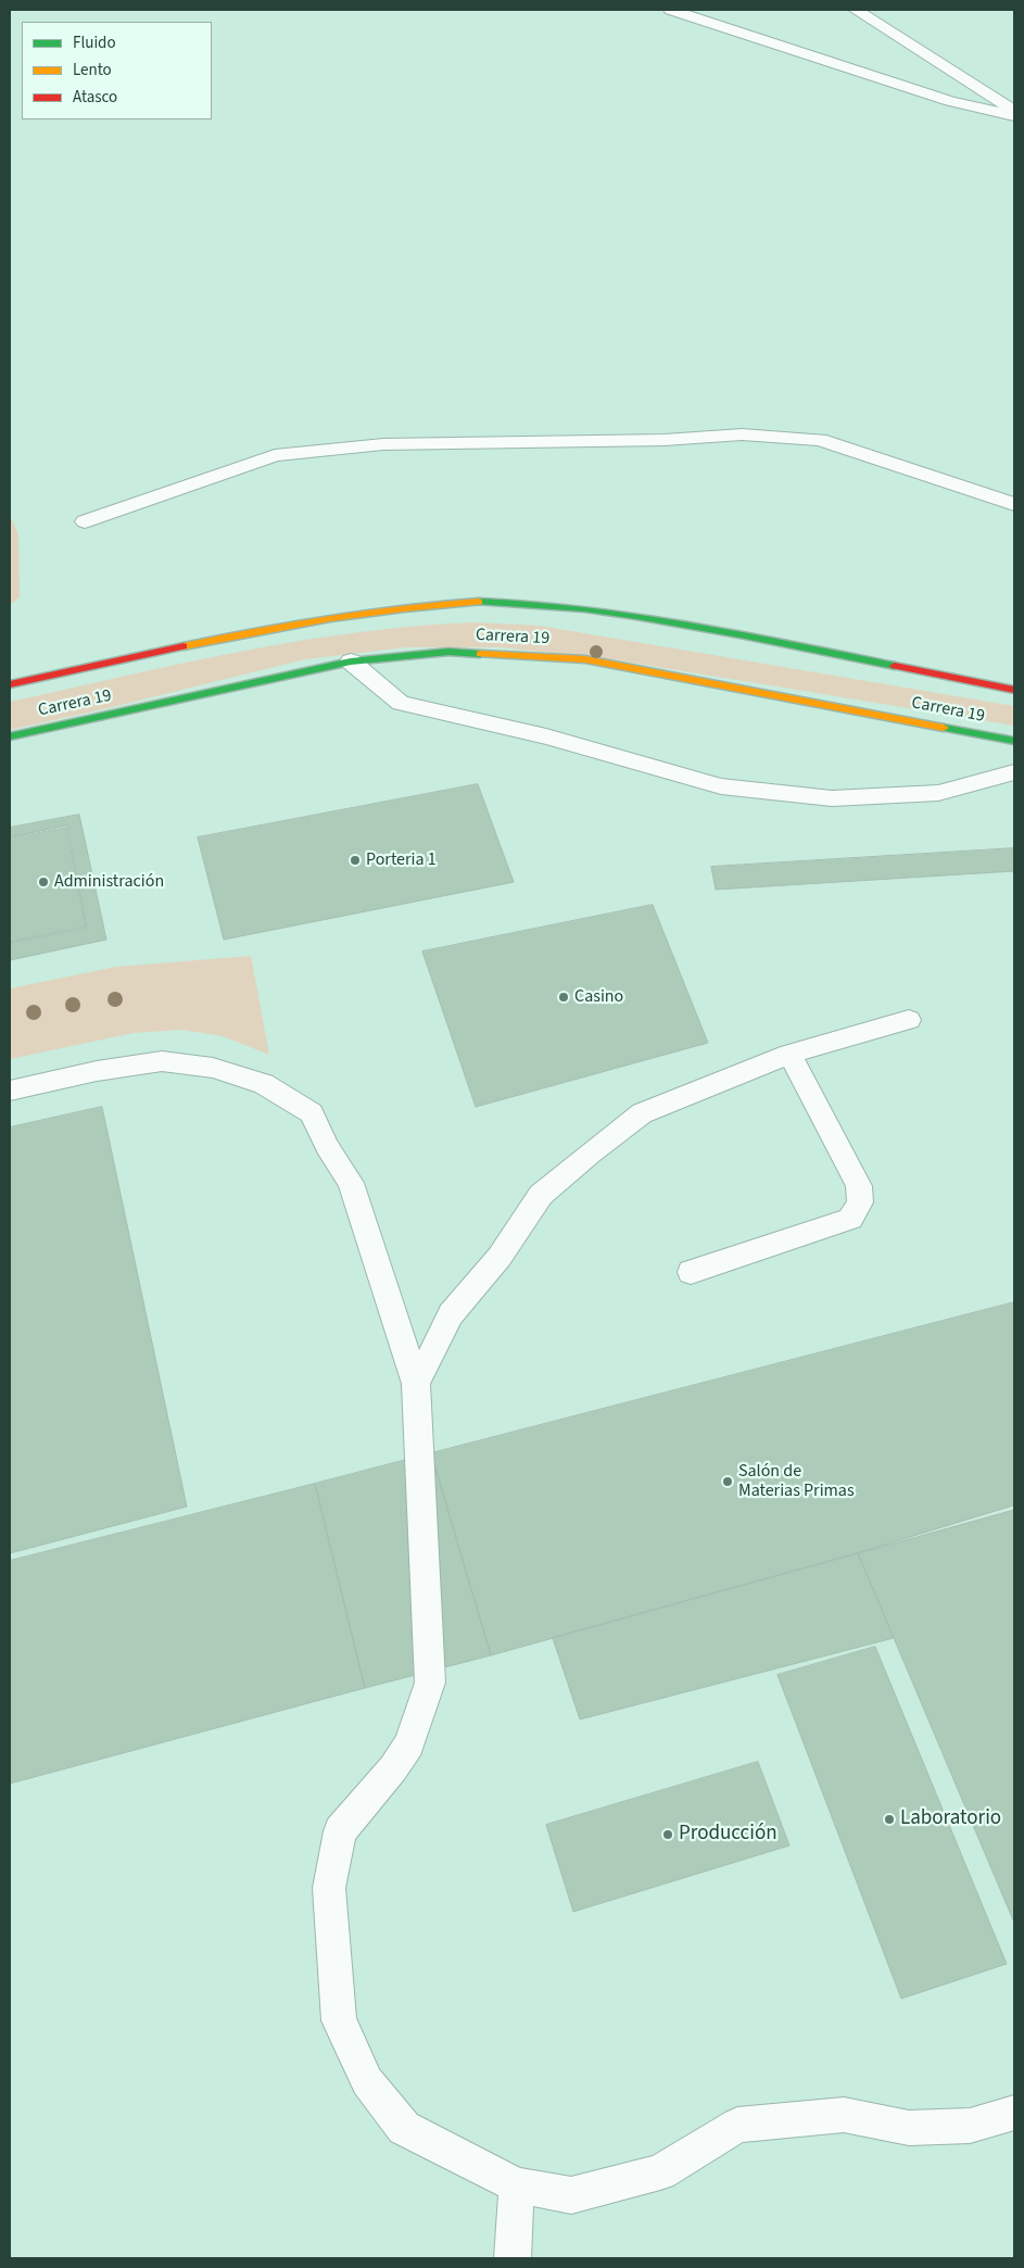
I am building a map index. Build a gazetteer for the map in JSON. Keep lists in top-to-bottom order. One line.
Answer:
{"streets":{"main road":["Carrera 19"]},"places":["Porteria 1","Administración","Casino","Salón de Materias Primas","Laboratorio","Producción"],"legend":["Fluido","Lento","Atasco"]}
